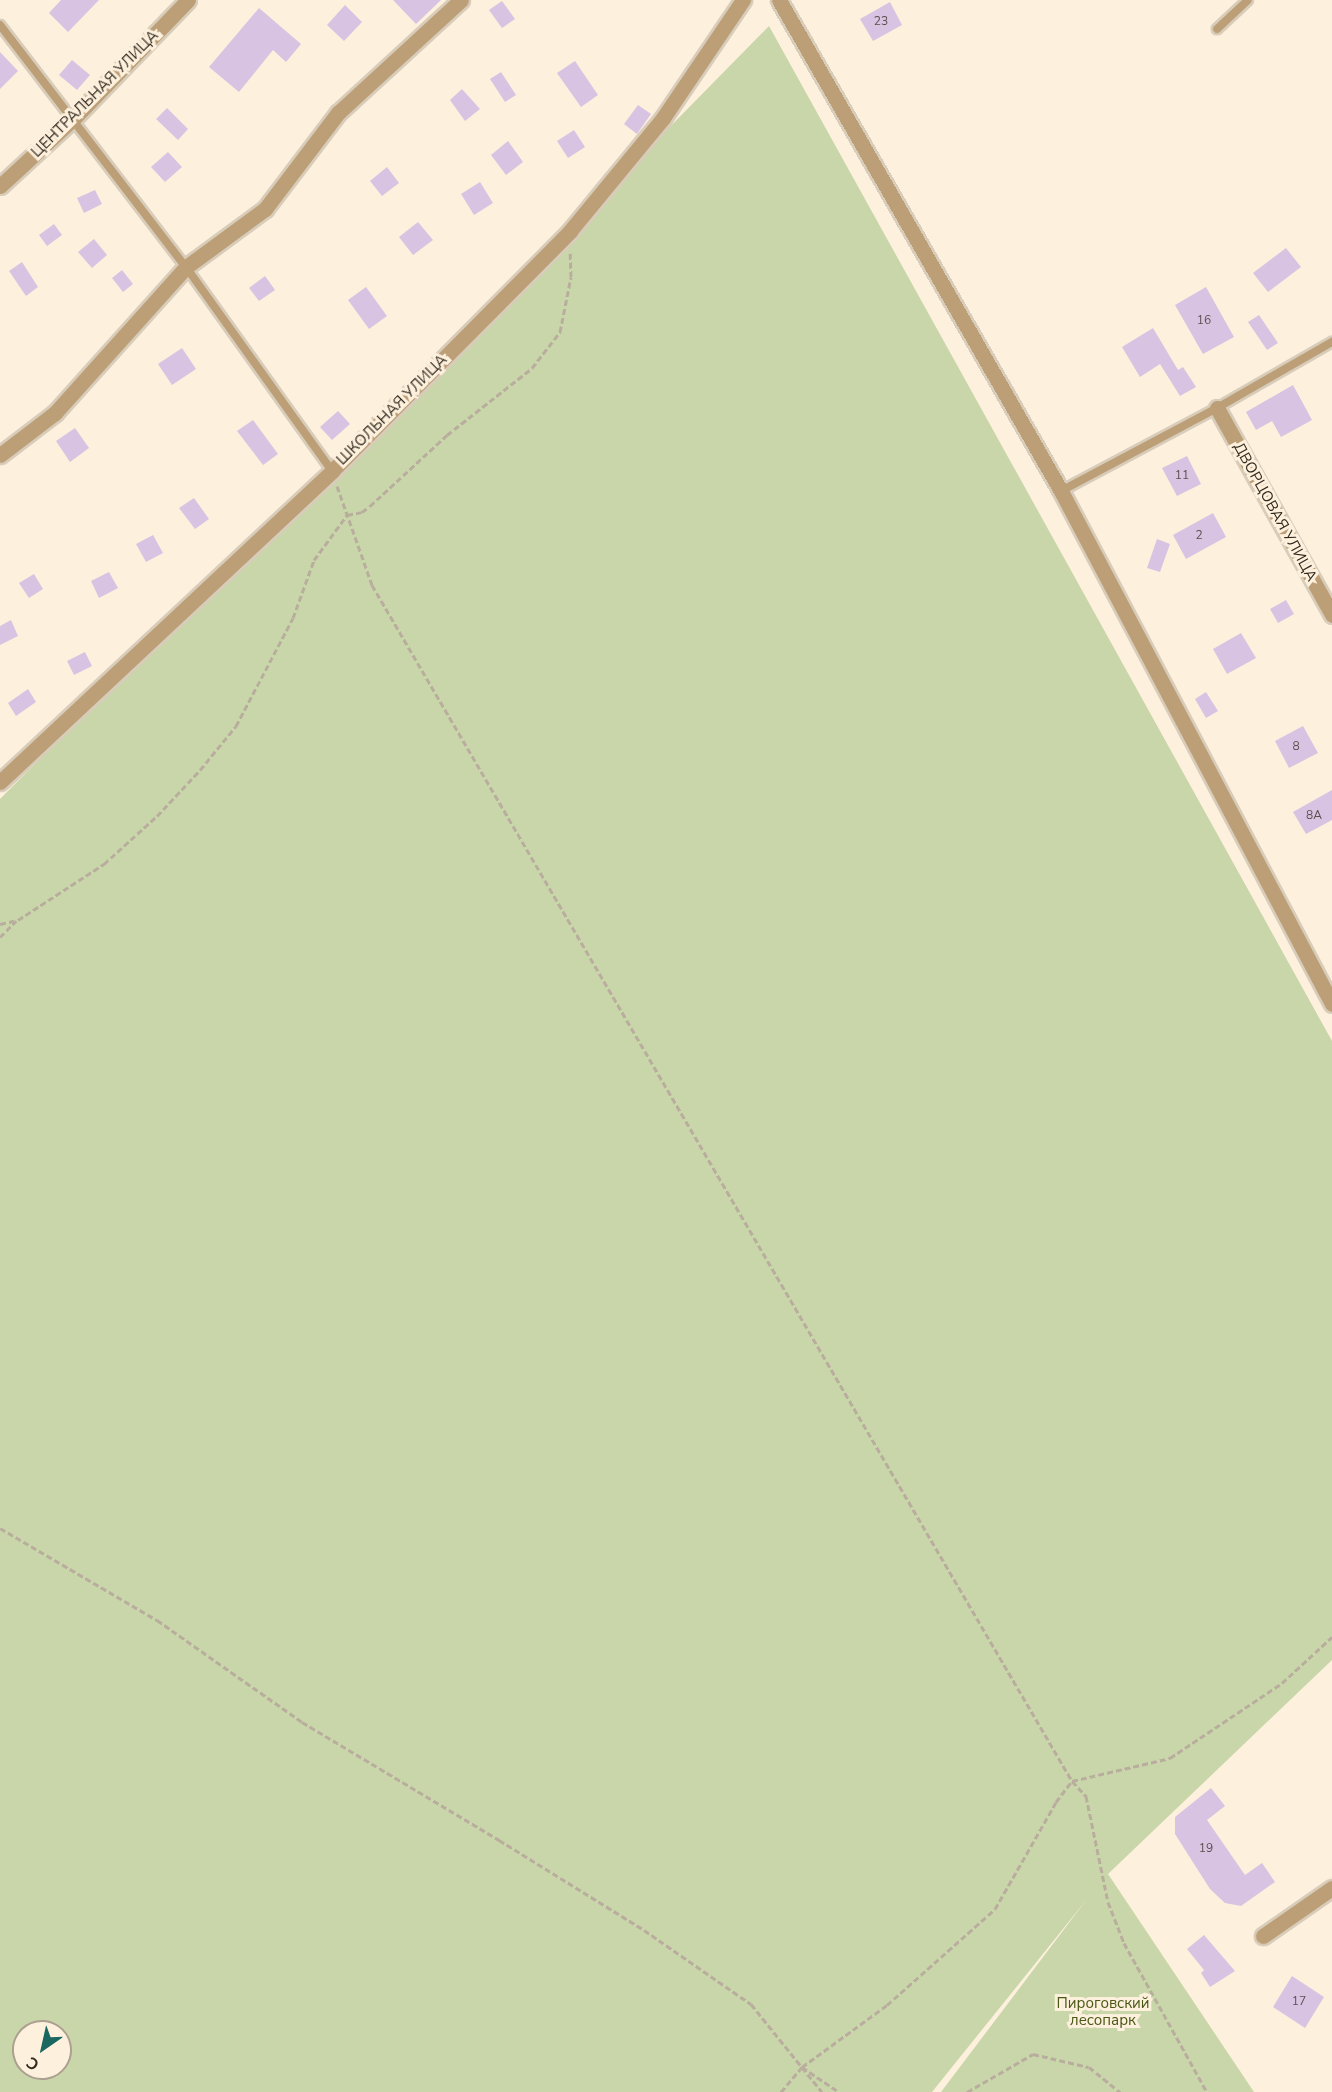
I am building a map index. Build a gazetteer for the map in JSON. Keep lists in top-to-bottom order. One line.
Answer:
{"streets":{"street":["ЦЕНТРАЛЬНАЯ УЛИЦА","ШКОЛЬНАЯ УЛИЦА","ДВОРЦОВАЯ УЛИЦА"]},"parks":["Пироговский лесопарк"],"house_numbers":["23","16","11","2","8","8А","19","17"],"north":"bottom left"}
